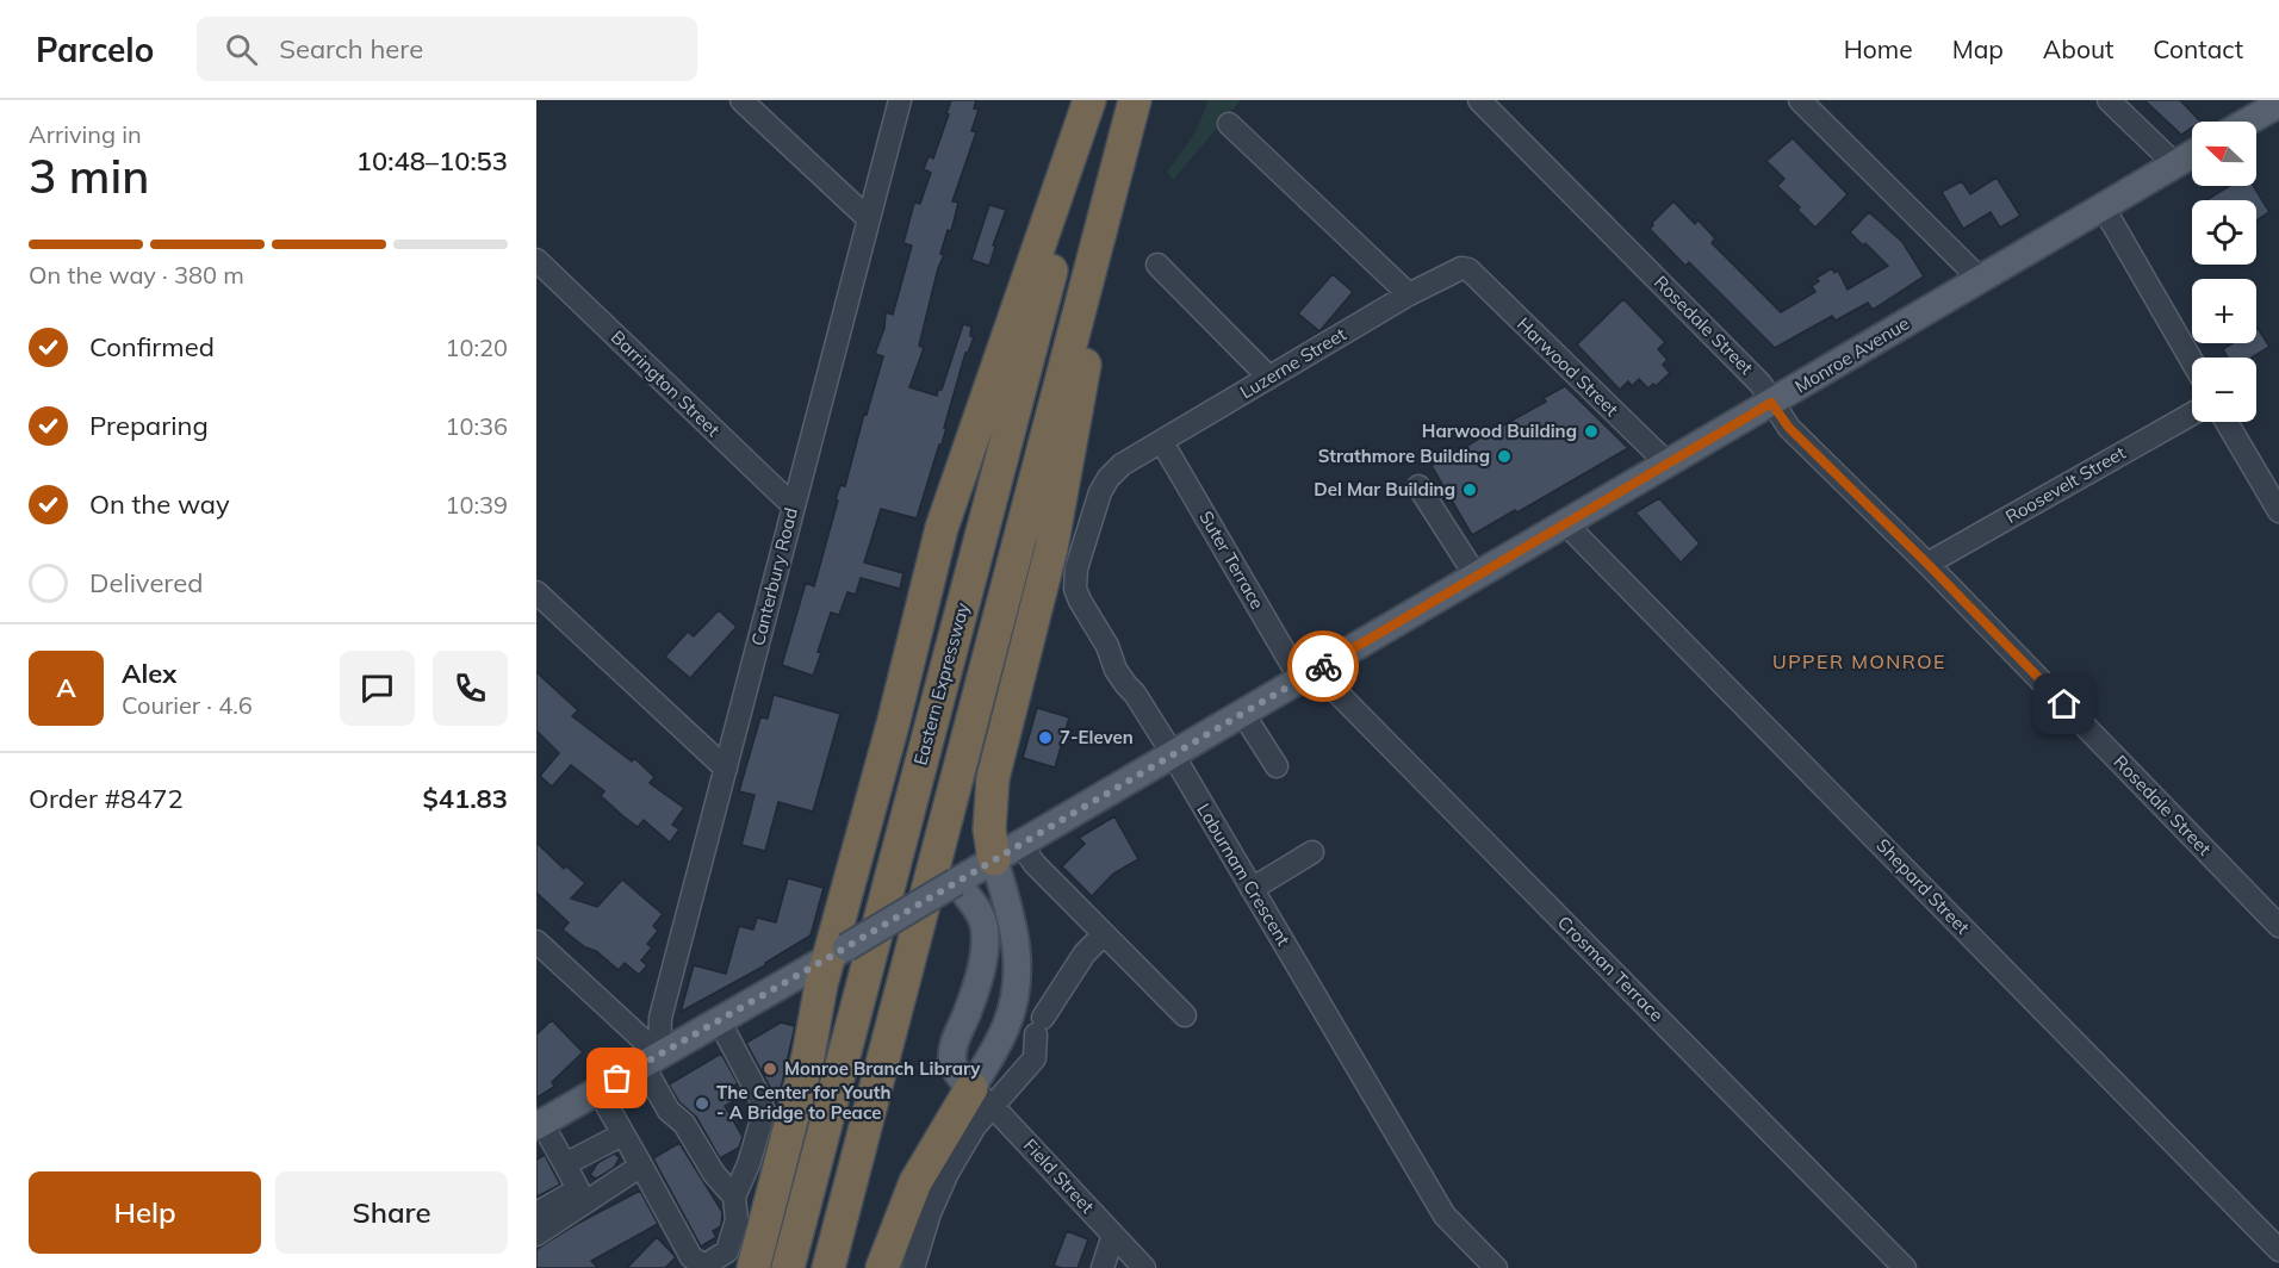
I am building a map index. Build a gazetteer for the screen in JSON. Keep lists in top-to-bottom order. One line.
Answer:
{"streets":{"highway":["Eastern Expressway"],"main road":["Monroe Avenue"],"street":["Rosedale Street","Luzerne Street","Harwood Street","Barrington Street","Roosevelt Street","Suter Terrace","Canterbury Road","Laburnam Crescent","Shepard Street","Crosman Terrace","Field Street"]},"crossings":[["Rosedale Street","Monroe Avenue"],["Rosedale Street","Roosevelt Street"],["Monroe Avenue","Harwood Street"],["Monroe Avenue","Suter Terrace"],["Monroe Avenue","Canterbury Road"],["Monroe Avenue","Laburnam Crescent"],["Monroe Avenue","Shepard Street"],["Monroe Avenue","Crosman Terrace"],["Luzerne Street","Harwood Street"],["Luzerne Street","Suter Terrace"],["Luzerne Street","Laburnam Crescent"],["Barrington Street","Canterbury Road"],["Suter Terrace","Crosman Terrace"]],"districts":["UPPER MONROE"],"places":["Harwood Building","Strathmore Building","Del Mar Building","7-Eleven","Monroe Branch Library","The Center for Youth - A Bridge to Peace"],"north":"left","page":{"header":"Parcelo","search":"Search here","nav":["Home","Map","About","Contact"],"heading":["3 min","Arriving in","10:48–10:53"],"panel":["Alex","Courier · 4.6","Order #8472","$41.83"],"map_buttons":["+","−"],"bar":"On the way · 380 m","list":[["Confirmed","10:20"],["Preparing","10:36"],["On the way","10:39"],"Delivered"],"round":"A","buttons":["Help","Share"]}}
